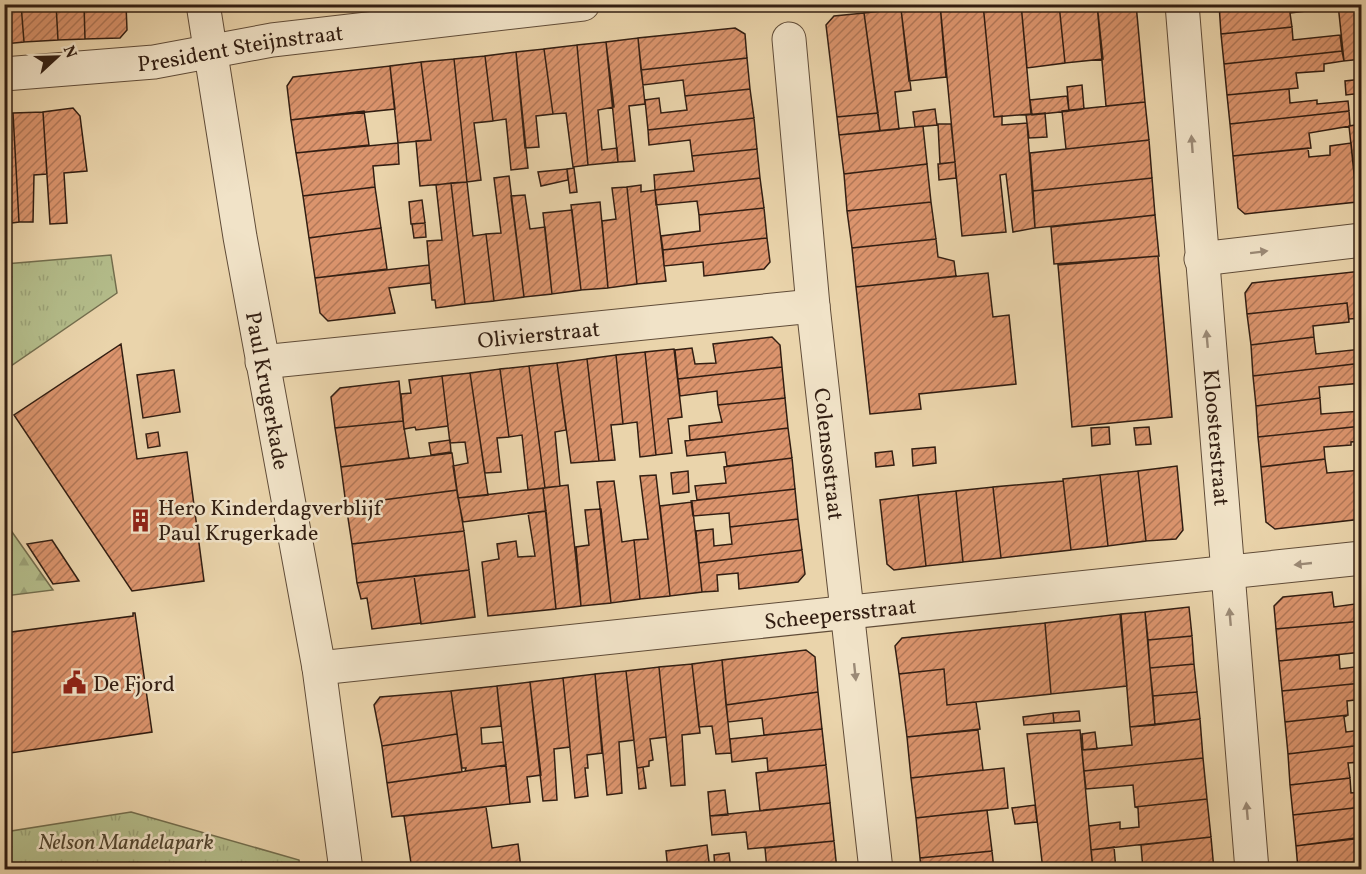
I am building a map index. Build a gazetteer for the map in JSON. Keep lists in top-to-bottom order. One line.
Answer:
{"streets":{"street":["President Steijnstraat","Olivierstraat","Paul Krugerkade","Kloosterstraat","Colensostraat","Scheepersstraat"]},"crossings":[["President Steijnstraat","Paul Krugerkade"],["Olivierstraat","Paul Krugerkade"],["Olivierstraat","Colensostraat"],["Paul Krugerkade","Scheepersstraat"],["Kloosterstraat","Scheepersstraat"],["Colensostraat","Scheepersstraat"]],"one_way":["Kloosterstraat"],"parks":["Nelson Mandelapark"],"places":{"building":["Hero Kinderdagverblijf Paul Krugerkade"],"public building":["De Fjord"]},"north":"right"}
